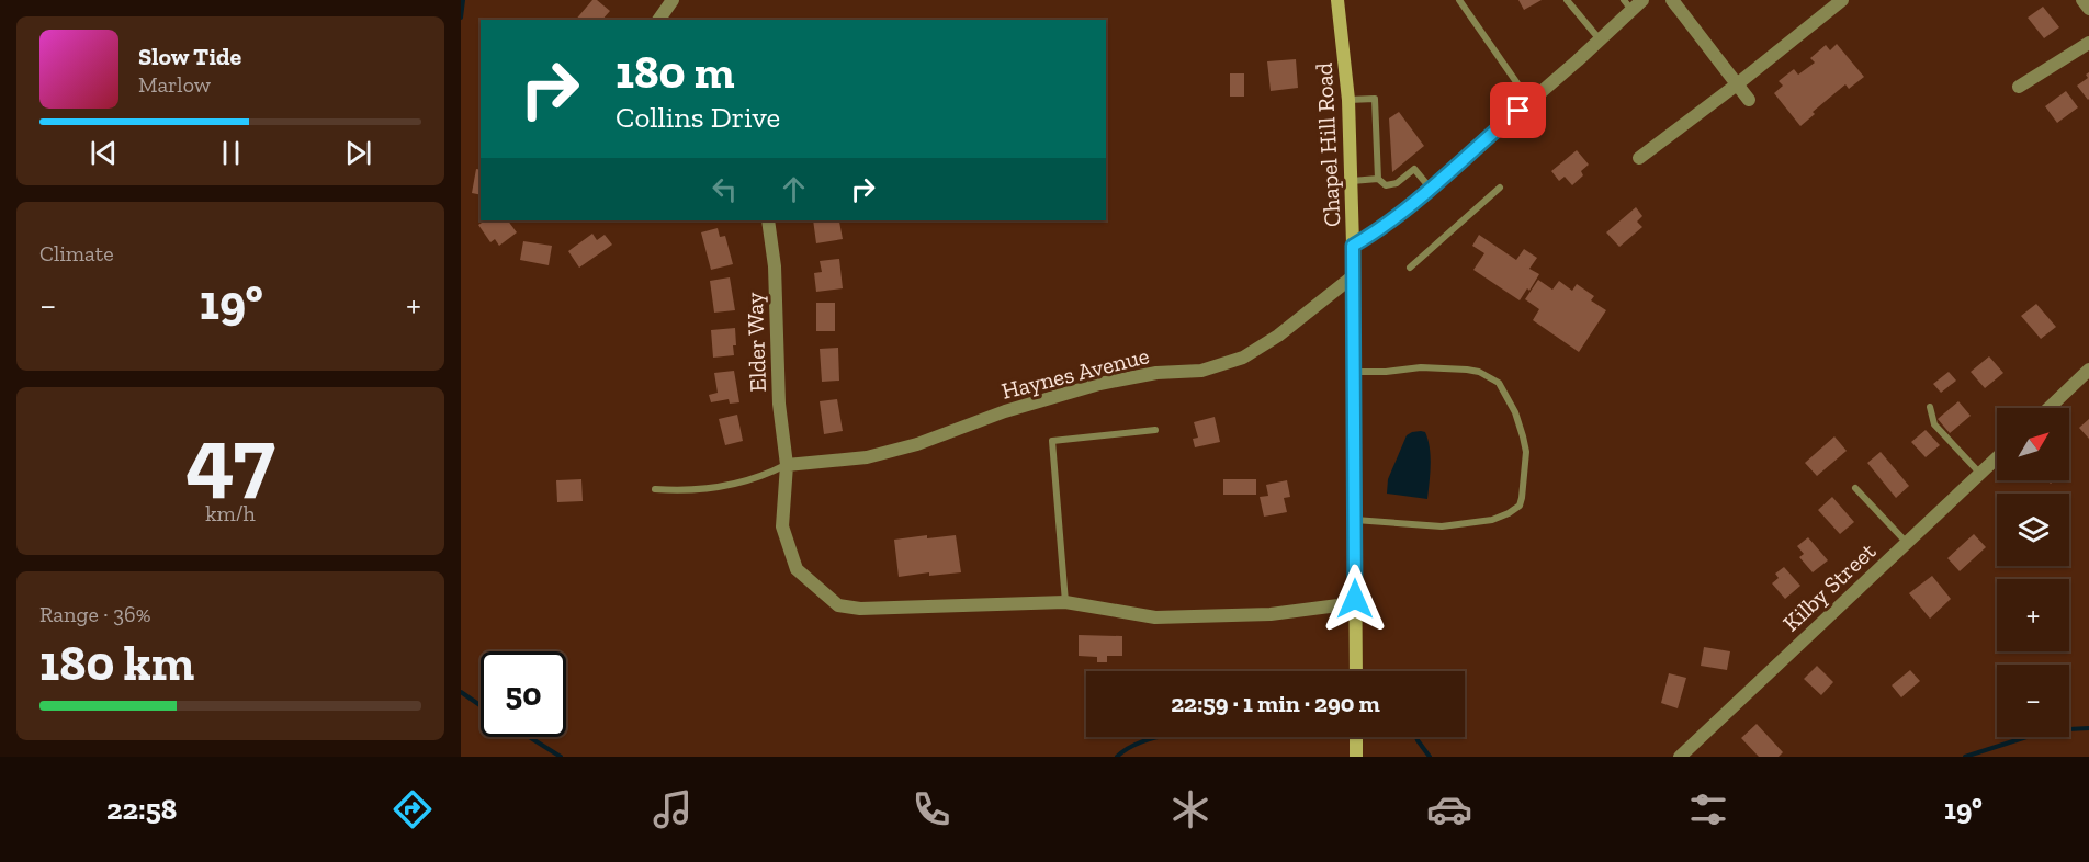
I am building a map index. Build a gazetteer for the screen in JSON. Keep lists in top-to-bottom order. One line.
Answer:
{"streets":{"main road":["Chapel Hill Road"],"street":["Elder Way","Haynes Avenue","Kilby Street"]},"crossings":[["Chapel Hill Road","Elder Way"],["Chapel Hill Road","Haynes Avenue"],["Elder Way","Haynes Avenue"]],"north":"top right","page":{"turn":["180 m","Collins Drive"],"song":["Slow Tide","Marlow"],"tile":["Climate",["47","km/h"],["Range · 36%","180 km"]],"heat":["−","19°","+"],"map_buttons":["+","−"],"limit":"50","trip":"22:59 · 1 min · 290 m","tabs":["22:58","19°"]}}
